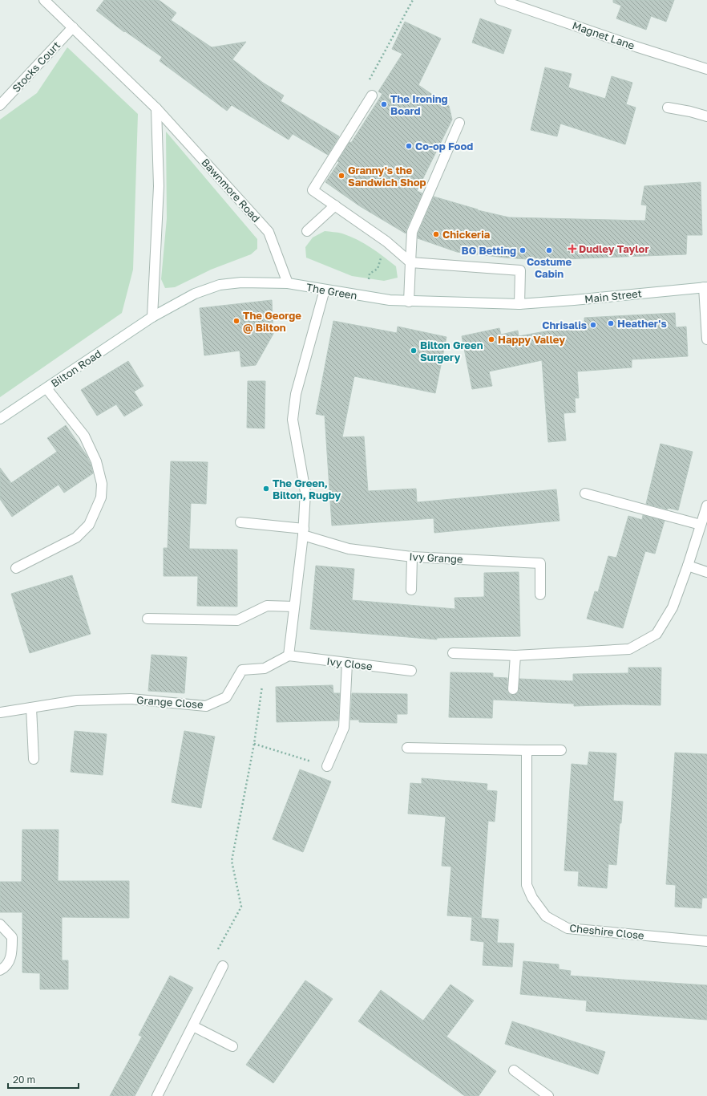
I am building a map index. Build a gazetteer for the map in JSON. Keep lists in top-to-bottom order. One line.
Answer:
{"streets":{"street":["Magnet Lane","Stocks Court","Bawnmore Road","The Green","Main Street","Bilton Road","Ivy Grange","Ivy Close","Grange Close","Cheshire Close"]},"crossings":[["Stocks Court","Bawnmore Road"],["Bawnmore Road","The Green"],["The Green","Main Street"],["The Green","Bilton Road"],["Ivy Close","Grange Close"]],"places":{"other":["The Ironing Board","Co-op Food","Granny's the Sandwich Shop","Chickeria","BG Betting","Costume Cabin","The George @ Bilton","Heather's","Chrisalis","Happy Valley","Bilton Green Surgery","The Green, Bilton, Rugby"],"health":["Dudley Taylor"]},"scale_bar":"20 m"}
